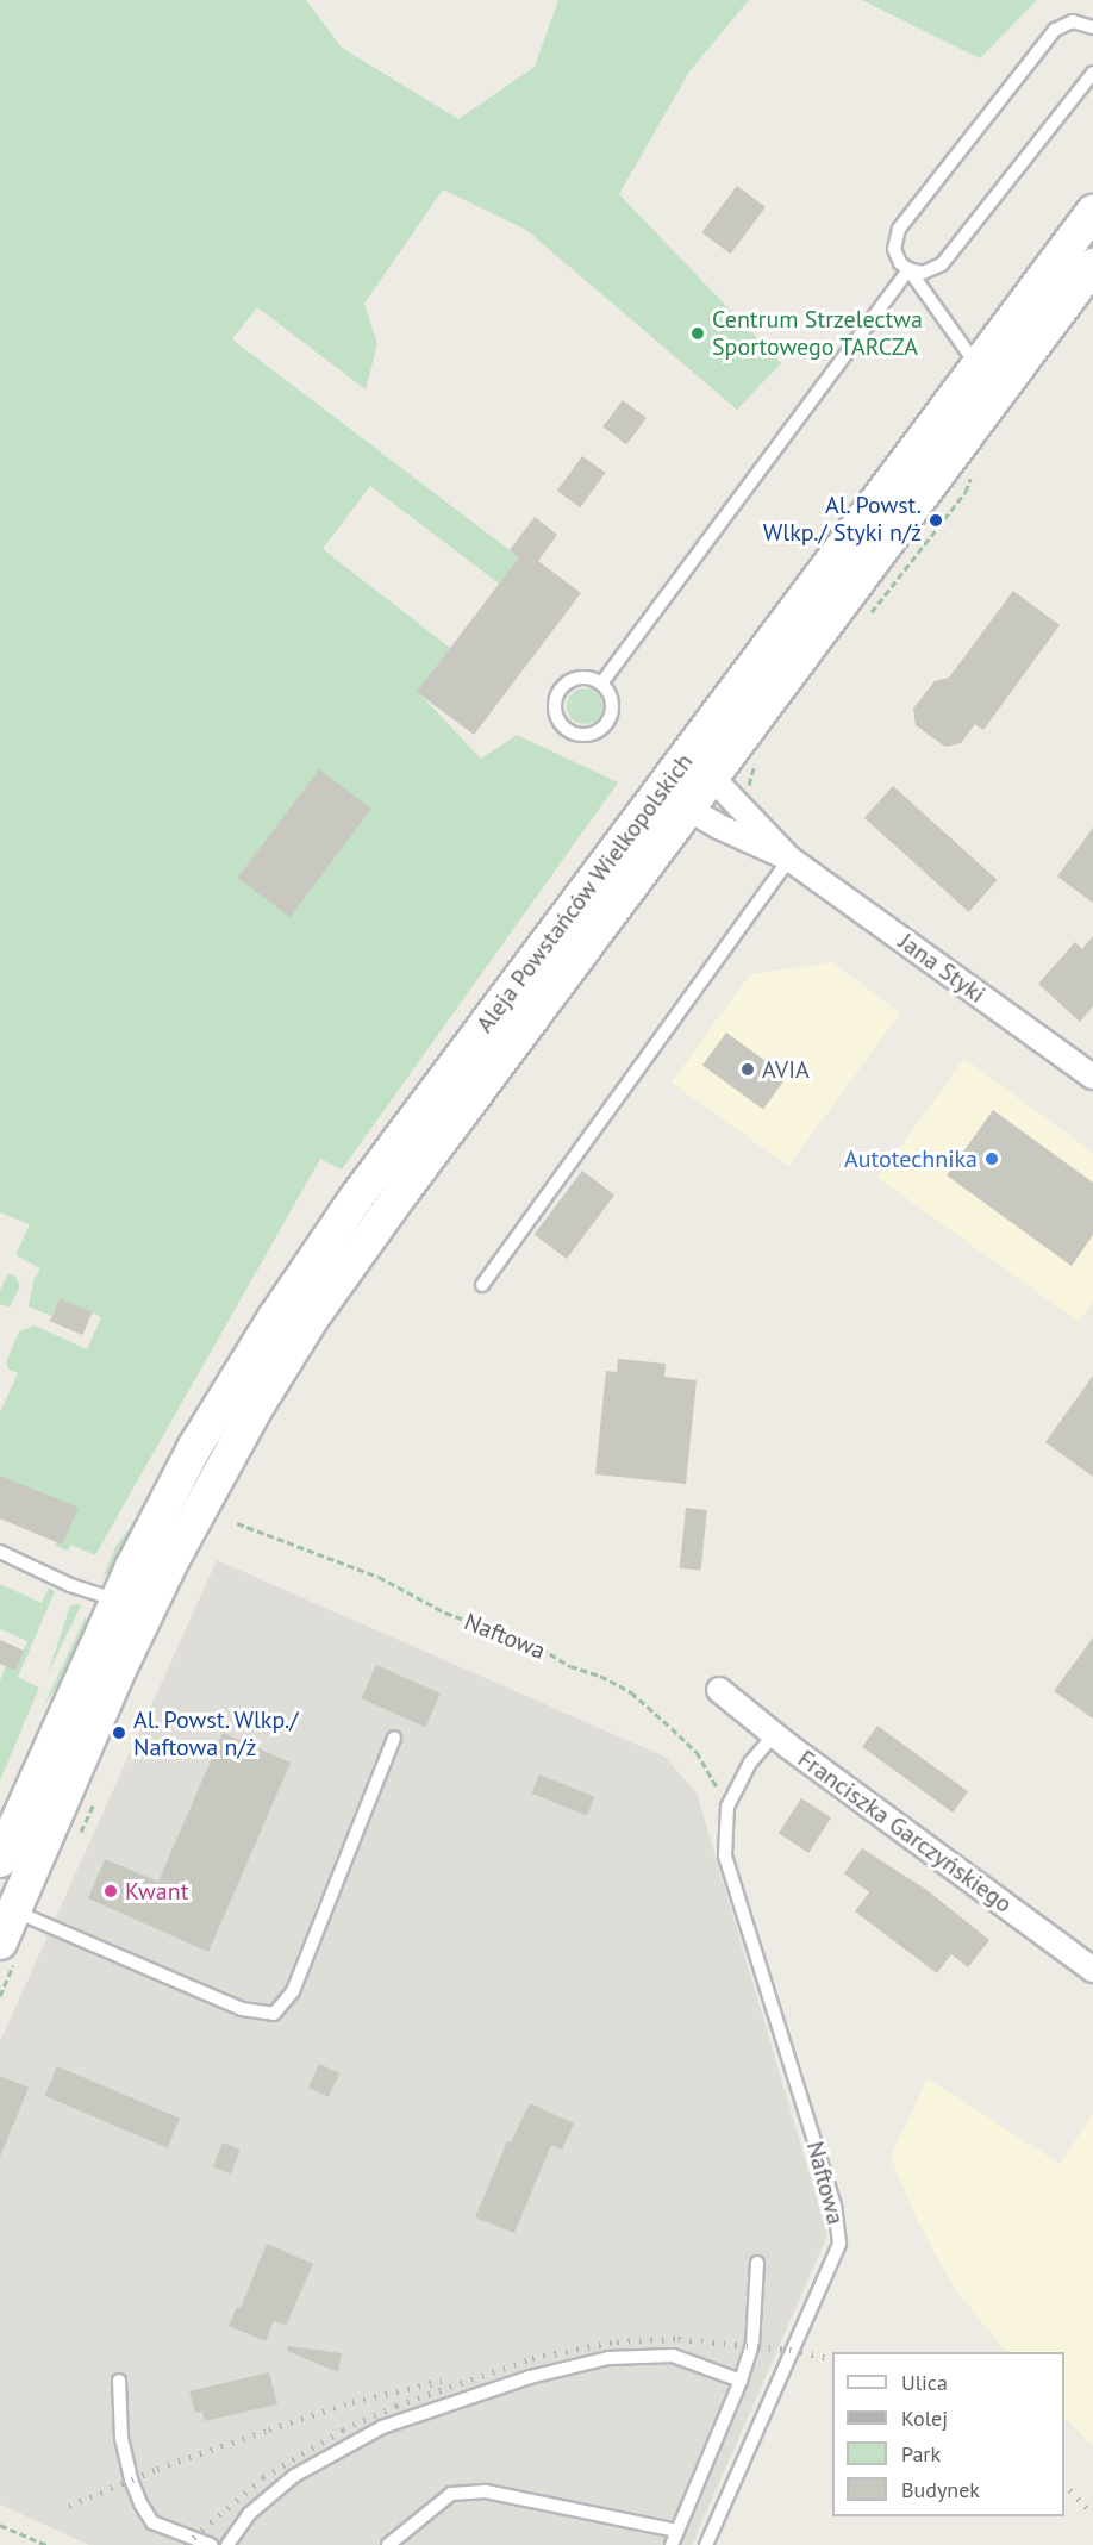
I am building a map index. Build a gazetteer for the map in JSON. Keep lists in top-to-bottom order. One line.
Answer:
{"streets":{"main road":["Aleja Powstańców Wielkopolskich"],"street":["Jana Styki","Franciszka Garczyńskiego"],"lane":["Naftowa"]},"crossings":[["Aleja Powstańców Wielkopolskich","Jana Styki"],["Naftowa","Franciszka Garczyńskiego"]],"places":["Centrum Strzelectwa Sportowego TARCZA","Al. Powst. Wlkp./ Styki n/ż","AVIA","Autotechnika","Al. Powst. Wlkp./ Naftowa n/ż","Kwant"],"legend":["Ulica","Kolej","Park","Budynek"]}
